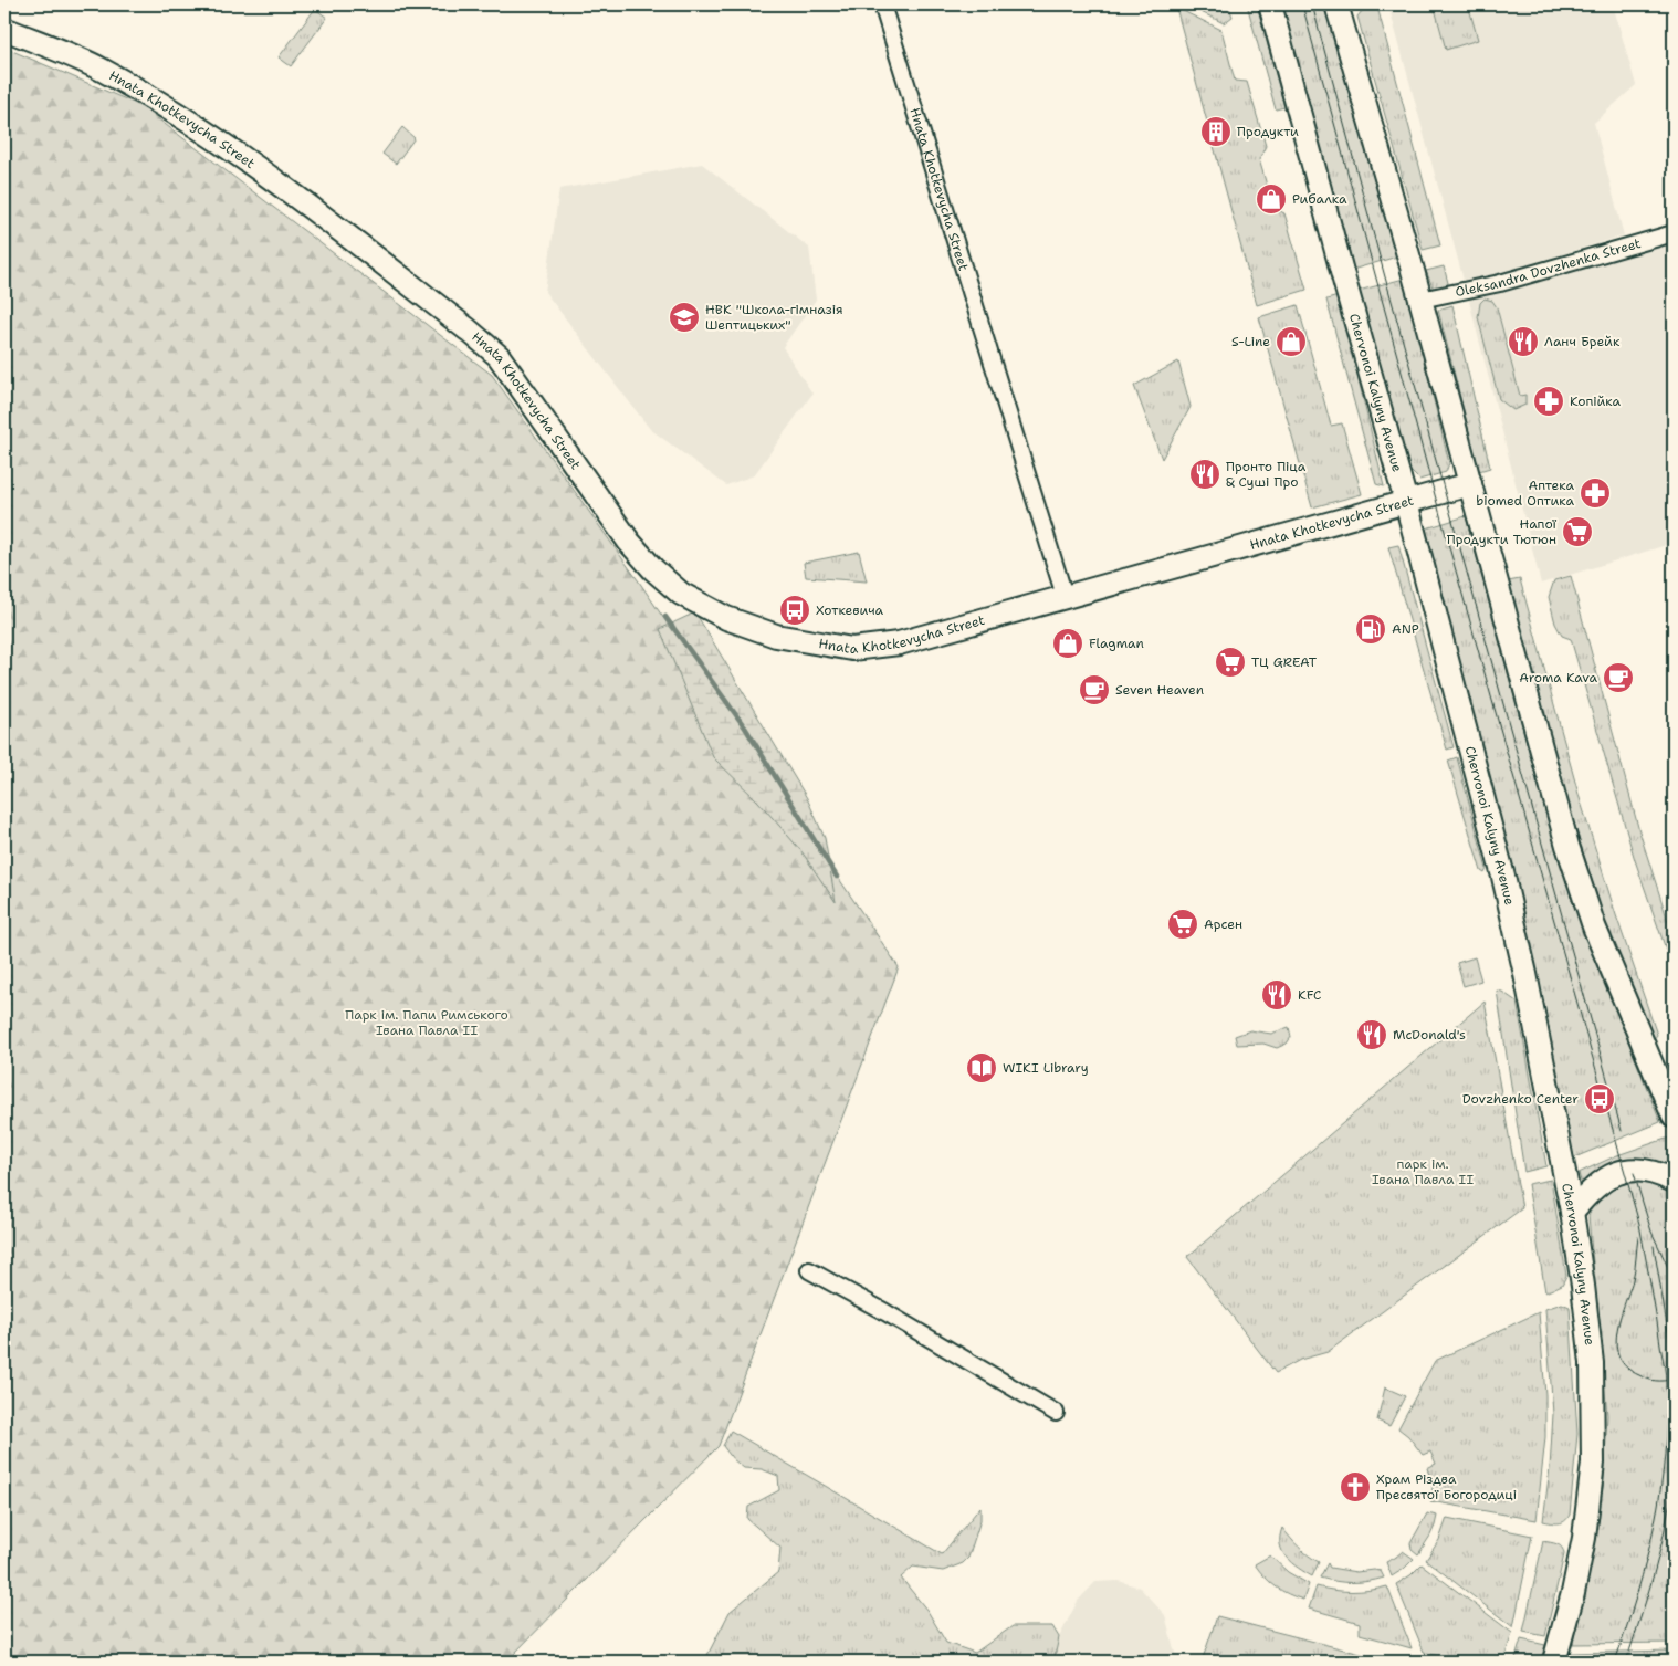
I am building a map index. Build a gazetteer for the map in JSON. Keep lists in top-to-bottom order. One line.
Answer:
{"streets":{"main road":["Hnata Khotkevycha Street","Chervonoi Kalyny Avenue"],"street":["Oleksandra Dovzhenka Street"]},"crossings":[["Hnata Khotkevycha Street","Chervonoi Kalyny Avenue"]],"parks":["Парк ім. Папи Римського Івана Павла ІІ","парк ім. Івана Павла II"],"places":{"building":["Продукти"],"shop":["Рибалка","S-Line","Flagman"],"school or university":["НВК \"Школа-гімназія Шептицьких\""],"restaurant":["Ланч Брейк","Пронто Піца & Суші Про","KFC","McDonald's"],"pharmacy":["Копійка","Аптека biomed Оптика"],"supermarket":["Напої Продукти Тютюн","ТЦ GREAT","Арсен"],"bus stop":["Хоткевича","Dovzhenko Center"],"fuel station":["ANP"],"cafe":["Aroma Kava","Seven Heaven"],"library":["WIKI Library"],"church":["Храм Різдва Пресвятої Богородиці"]}}
